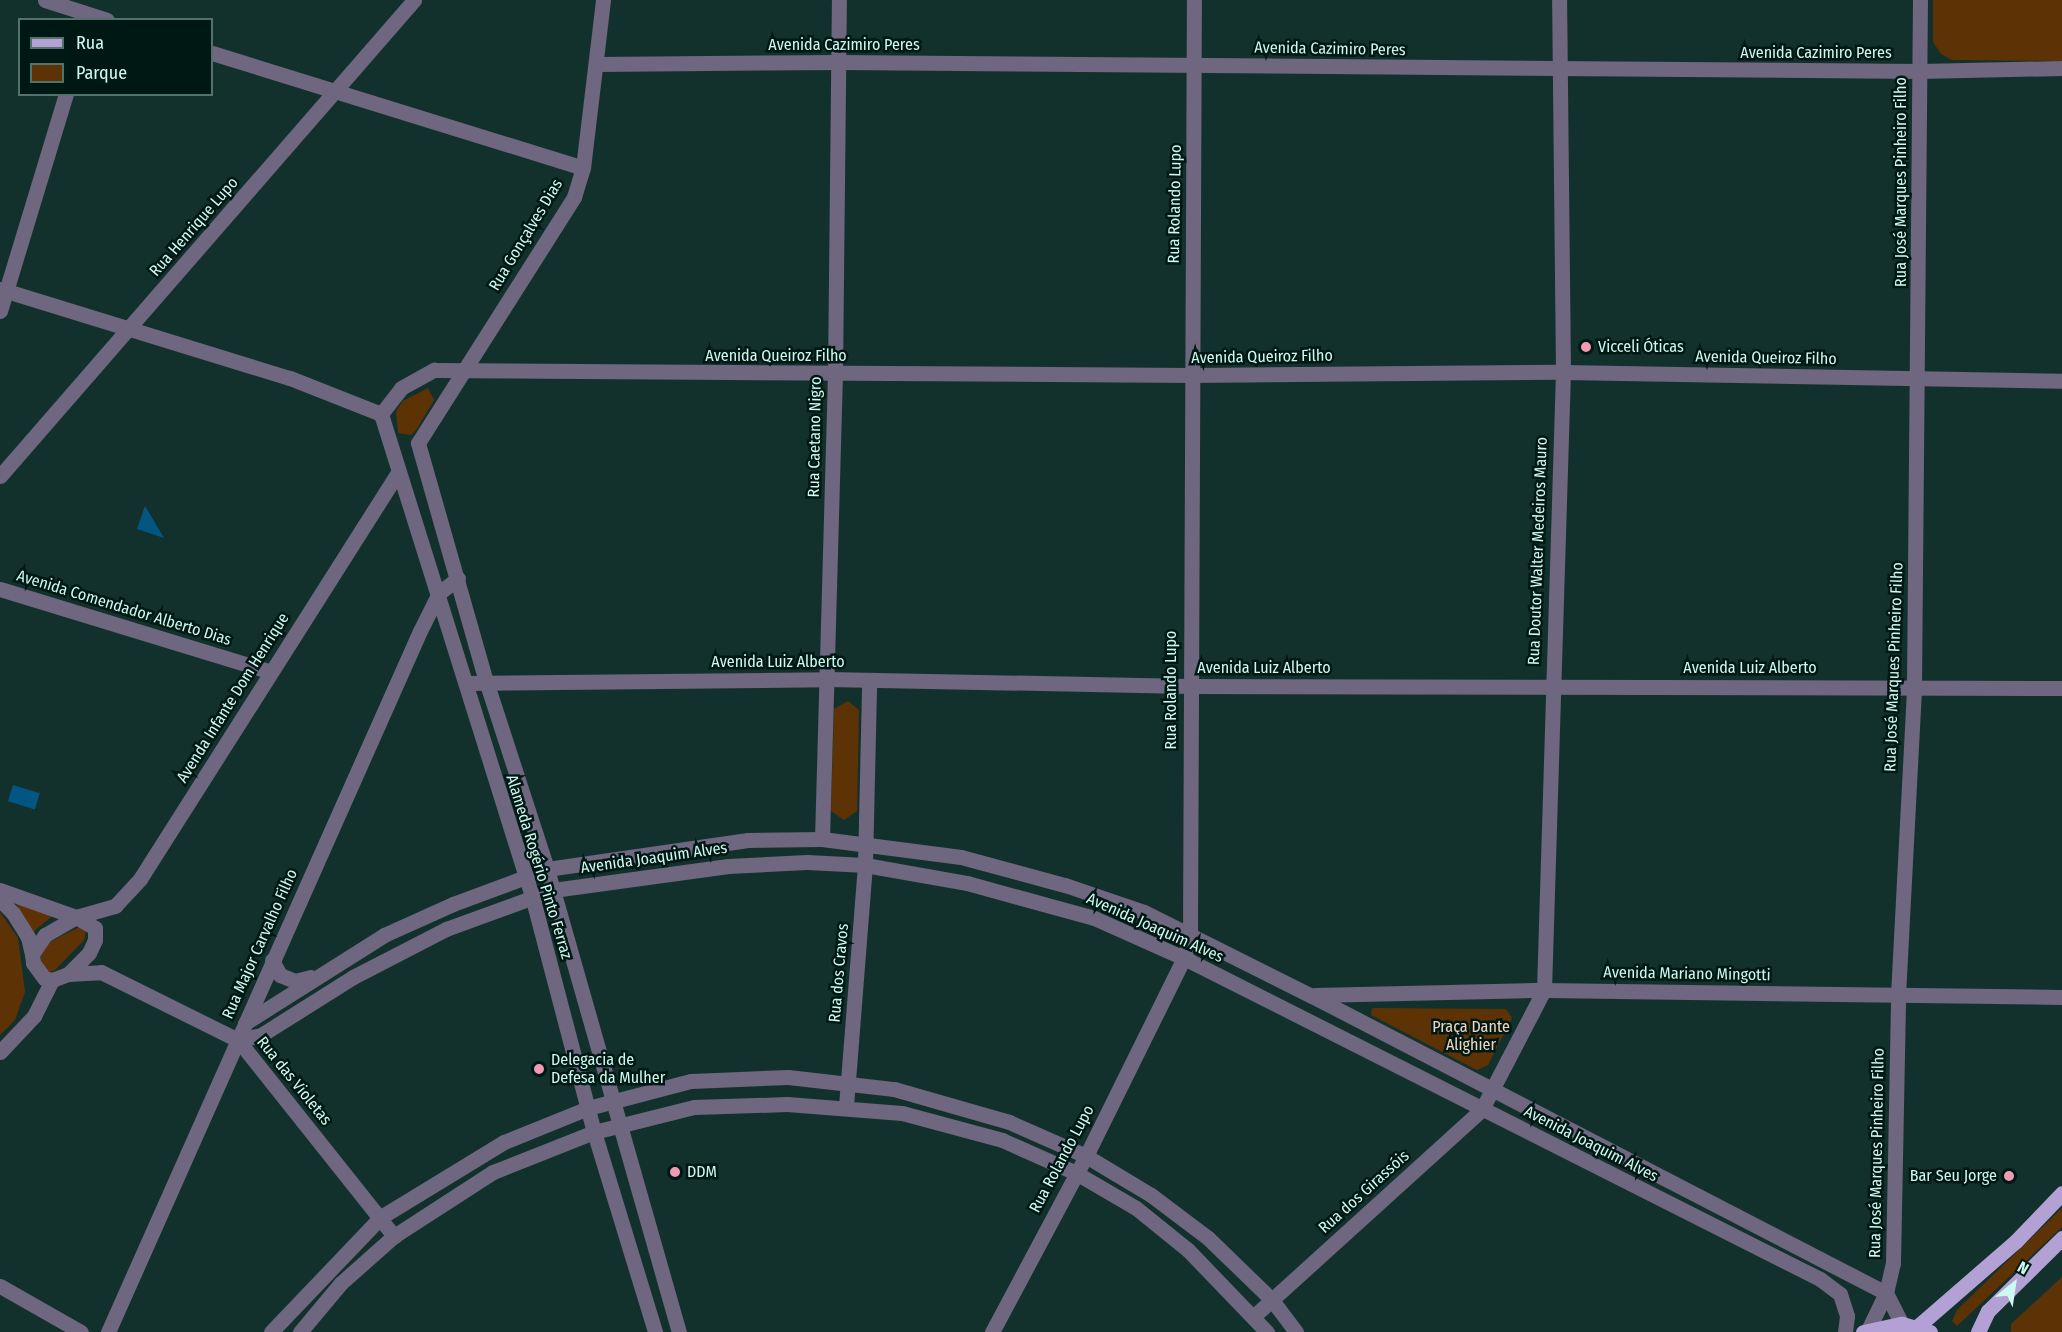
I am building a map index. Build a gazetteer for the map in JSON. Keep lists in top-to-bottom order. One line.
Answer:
{"streets":{"street":["Avenida Cazimiro Peres","Rua José Marques Pinheiro Filho","Rua Rolando Lupo","Rua Henrique Lupo","Rua Gonçalves Dias","Avenida Queiroz Filho","Rua Caetano Nigro","Rua Doutor Walter Medeiros Mauro","Avenida Comendador Alberto Dias","Avenida Luiz Alberto","Avenda Infante Dom Henrique","Avenida Joaquim Alves","Alameda Rogério Pinto Ferraz","Rua Major Carvalho Filho","Rua dos Cravos","Avenida Mariano Mingotti","Rua das Violetas","Rua dos Girassóis"]},"crossings":[["Avenida Cazimiro Peres","Rua José Marques Pinheiro Filho"],["Avenida Cazimiro Peres","Rua Rolando Lupo"],["Avenida Cazimiro Peres","Rua Gonçalves Dias"],["Avenida Cazimiro Peres","Rua Caetano Nigro"],["Avenida Cazimiro Peres","Rua Doutor Walter Medeiros Mauro"],["Rua José Marques Pinheiro Filho","Avenida Queiroz Filho"],["Rua José Marques Pinheiro Filho","Avenida Luiz Alberto"],["Rua José Marques Pinheiro Filho","Avenida Joaquim Alves"],["Rua José Marques Pinheiro Filho","Avenida Mariano Mingotti"],["Rua Rolando Lupo","Avenida Queiroz Filho"],["Rua Rolando Lupo","Avenida Luiz Alberto"],["Rua Rolando Lupo","Avenida Joaquim Alves"],["Rua Gonçalves Dias","Avenida Queiroz Filho"],["Rua Gonçalves Dias","Alameda Rogério Pinto Ferraz"],["Avenida Queiroz Filho","Rua Caetano Nigro"],["Avenida Queiroz Filho","Rua Doutor Walter Medeiros Mauro"],["Rua Caetano Nigro","Avenida Luiz Alberto"],["Rua Caetano Nigro","Avenida Joaquim Alves"],["Rua Doutor Walter Medeiros Mauro","Avenida Luiz Alberto"],["Rua Doutor Walter Medeiros Mauro","Avenida Joaquim Alves"],["Rua Doutor Walter Medeiros Mauro","Avenida Mariano Mingotti"],["Rua Doutor Walter Medeiros Mauro","Rua dos Girassóis"],["Avenida Comendador Alberto Dias","Avenda Infante Dom Henrique"],["Avenida Luiz Alberto","Alameda Rogério Pinto Ferraz"],["Avenda Infante Dom Henrique","Alameda Rogério Pinto Ferraz"],["Avenda Infante Dom Henrique","Rua das Violetas"],["Avenida Joaquim Alves","Alameda Rogério Pinto Ferraz"],["Avenida Joaquim Alves","Rua Major Carvalho Filho"],["Avenida Joaquim Alves","Rua dos Cravos"],["Avenida Joaquim Alves","Avenida Mariano Mingotti"],["Avenida Joaquim Alves","Rua das Violetas"],["Avenida Joaquim Alves","Rua dos Girassóis"],["Alameda Rogério Pinto Ferraz","Rua Major Carvalho Filho"],["Rua Major Carvalho Filho","Rua das Violetas"]],"parks":["Praça Dante Alighier"],"places":["Vicceli Óticas","Delegacia de Defesa da Mulher","DDM","Bar Seu Jorge"],"legend":["Rua","Parque"],"north":"top right"}
